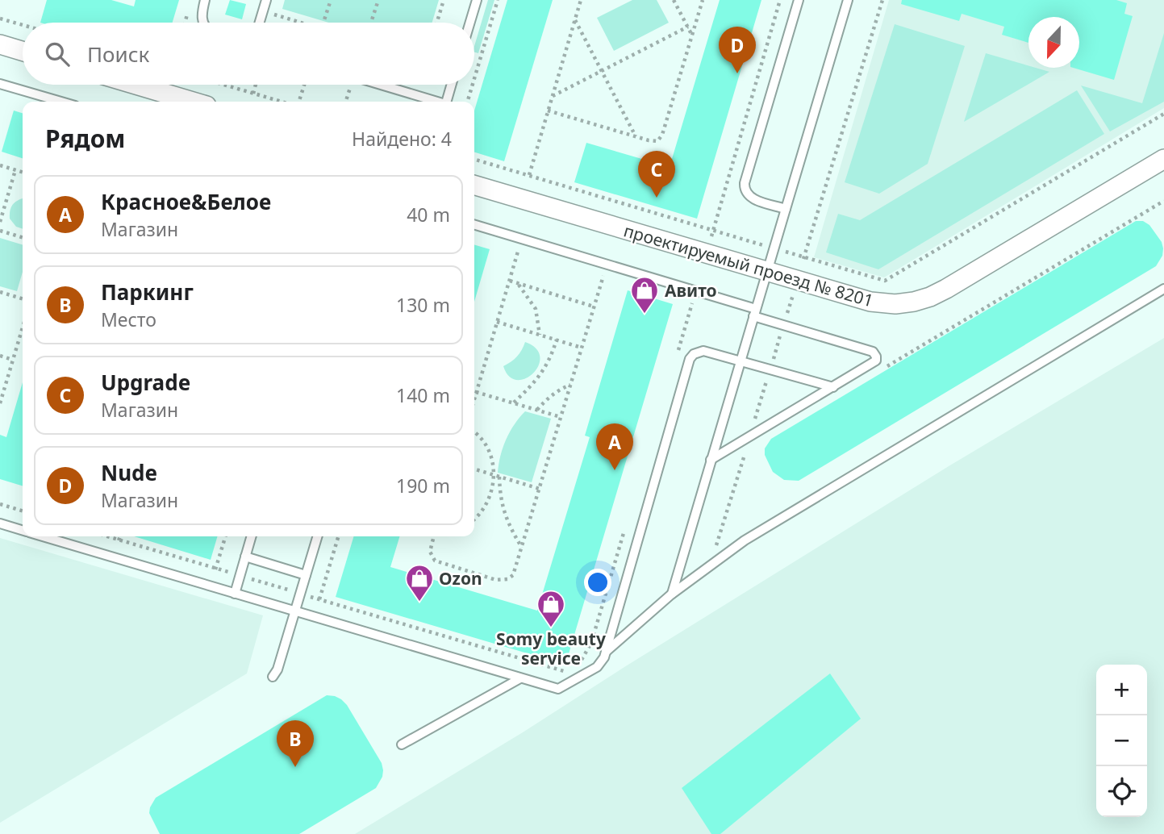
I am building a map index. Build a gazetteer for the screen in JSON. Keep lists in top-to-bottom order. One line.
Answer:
{"streets":{"street":["проектируемый проезд № 8201"]},"places":{"shop":["Авито","Ozon","Somy beauty service"]},"north":"bottom","page":{"search":"Поиск","pins":["D","C","A","B"],"heading":["Рядом","Найдено: 4"],"list":[{"mark":"A","name":"Красное&Белое","note":"Магазин","value":"40 m"},{"mark":"B","name":"Паркинг","note":"Место","value":"130 m"},{"mark":"C","name":"Upgrade","note":"Магазин","value":"140 m"},{"mark":"D","name":"Nude","note":"Магазин","value":"190 m"}],"map_buttons":["+","−"]}}
